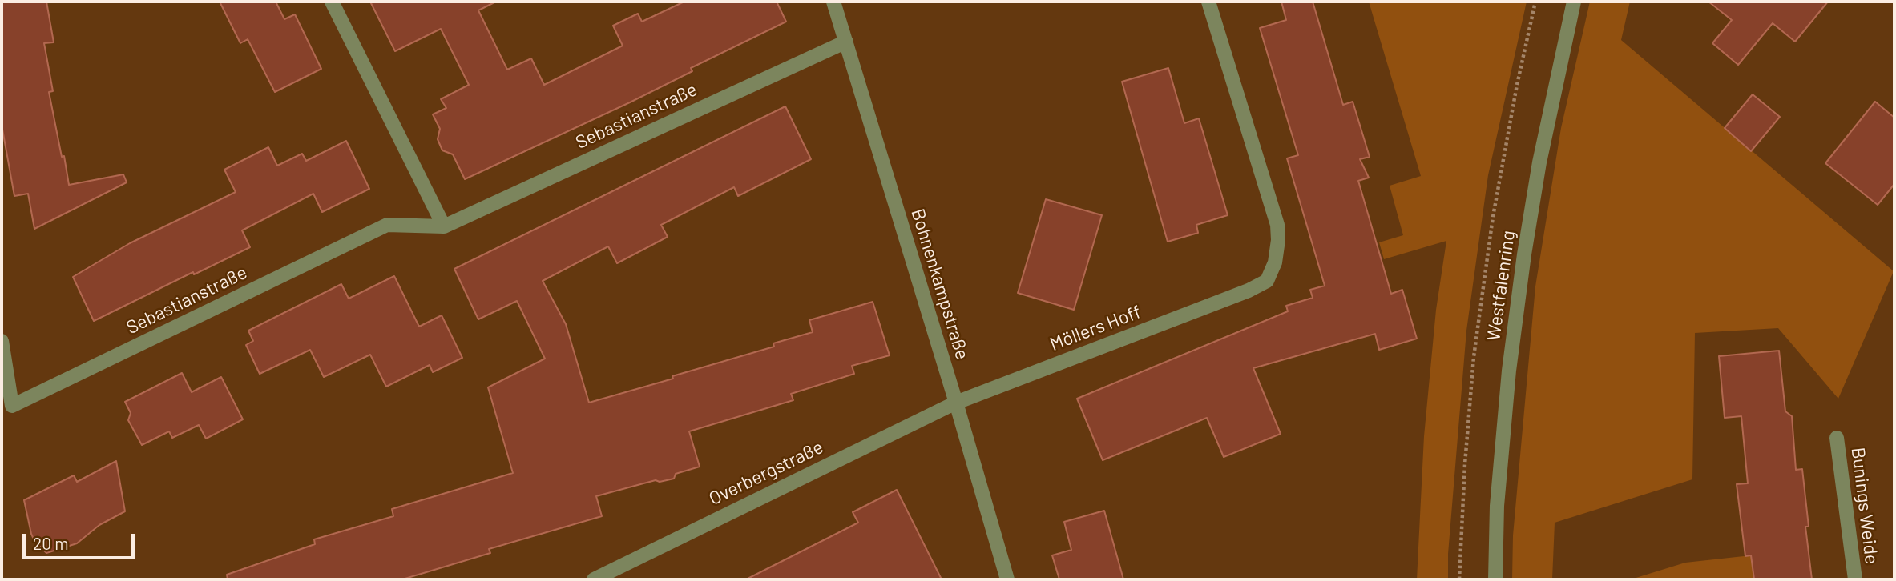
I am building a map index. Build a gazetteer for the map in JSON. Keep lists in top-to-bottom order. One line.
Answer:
{"streets":{"street":["Sebastianstraße","Bohnenkampstraße","Westfalenring","Möllers Hoff","Overbergstraße","Bunings Weide"]},"crossings":[["Sebastianstraße","Bohnenkampstraße"],["Bohnenkampstraße","Möllers Hoff"],["Bohnenkampstraße","Overbergstraße"],["Möllers Hoff","Overbergstraße"]],"scale_bar":"20 m"}
